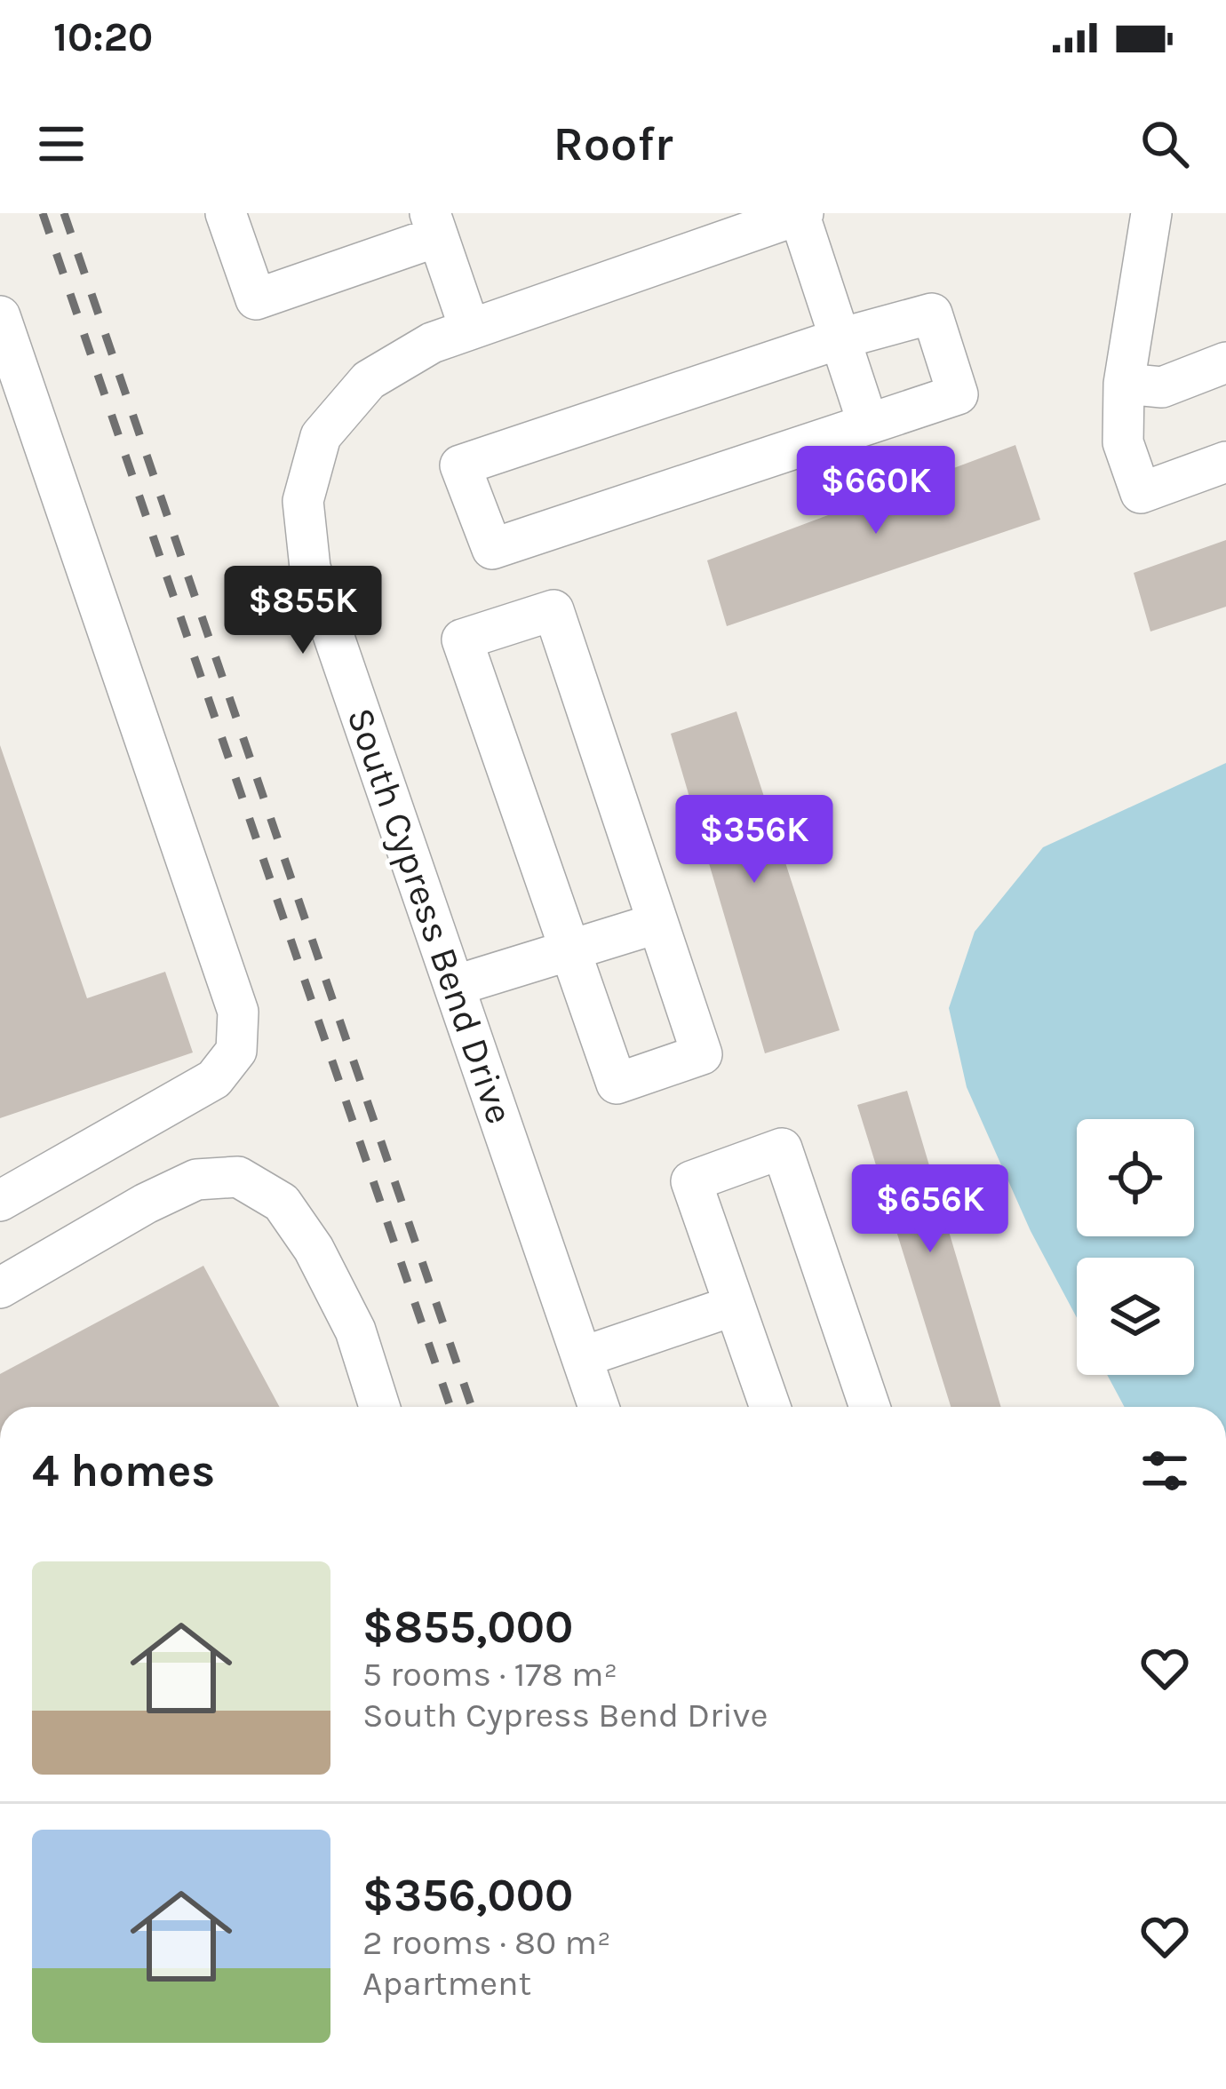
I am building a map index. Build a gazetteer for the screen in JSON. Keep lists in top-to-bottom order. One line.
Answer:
{"streets":{"street":["South Cypress Bend Drive"]},"page":{"status":"10:20","header":"Roofr","price":["$660K","$855K","$356K","$656K"],"heading":"4 homes","list":[{"name":"$855,000","note":"5 rooms · 178 m² · South Cypress Bend Drive"},{"name":"$356,000","note":"2 rooms · 80 m² · Apartment"}]}}
